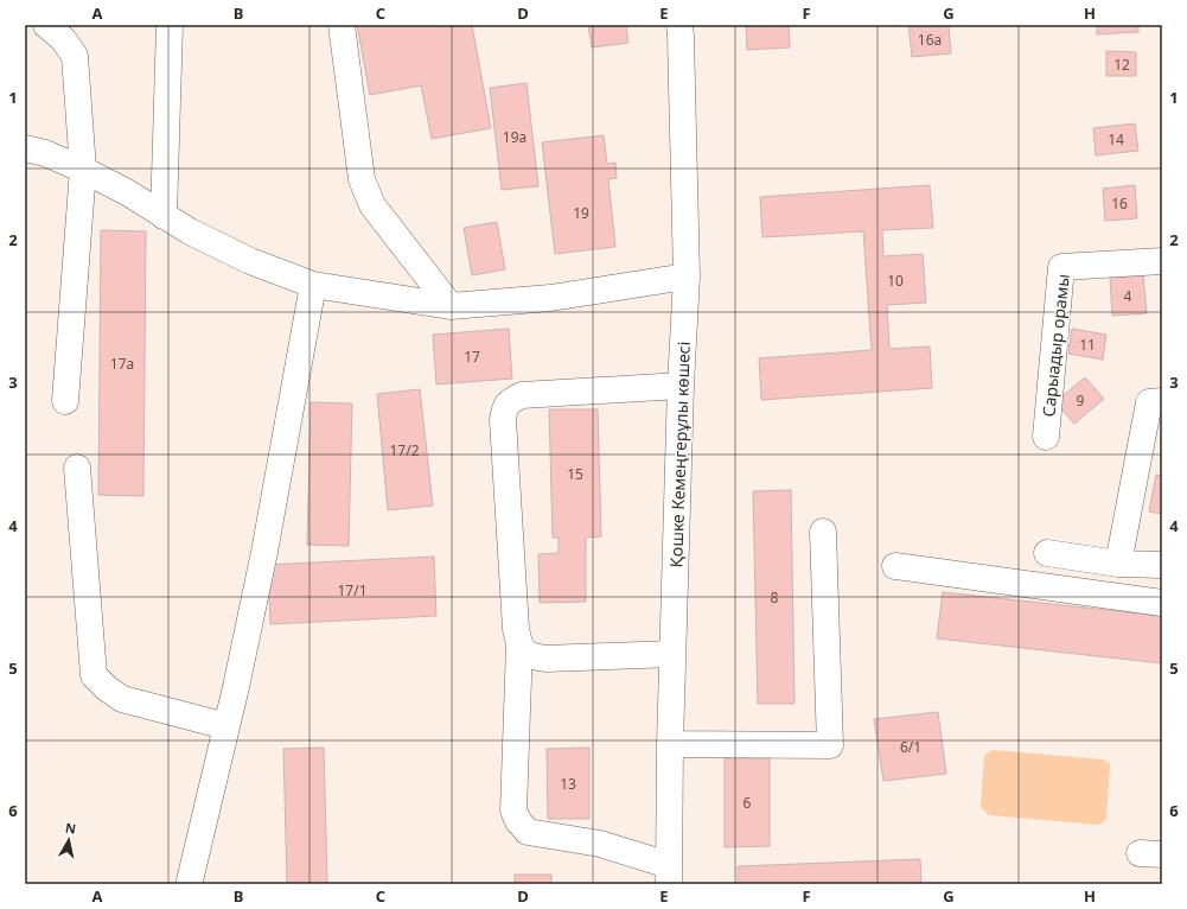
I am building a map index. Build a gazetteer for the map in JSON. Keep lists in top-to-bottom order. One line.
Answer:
{"streets":{"street":["Сарыадыр орамы","Қошке Кемеңгерұлы көшесі"]},"house_numbers":["16а","12","19а","14","16","19","10","4","11","17","17а","9","17/2","15","17/1","8","6/1","13","6"],"north":"top","grid":{"columns":["A","B","C","D","E","F","G","H"],"rows":["1","2","3","4","5","6"]}}
